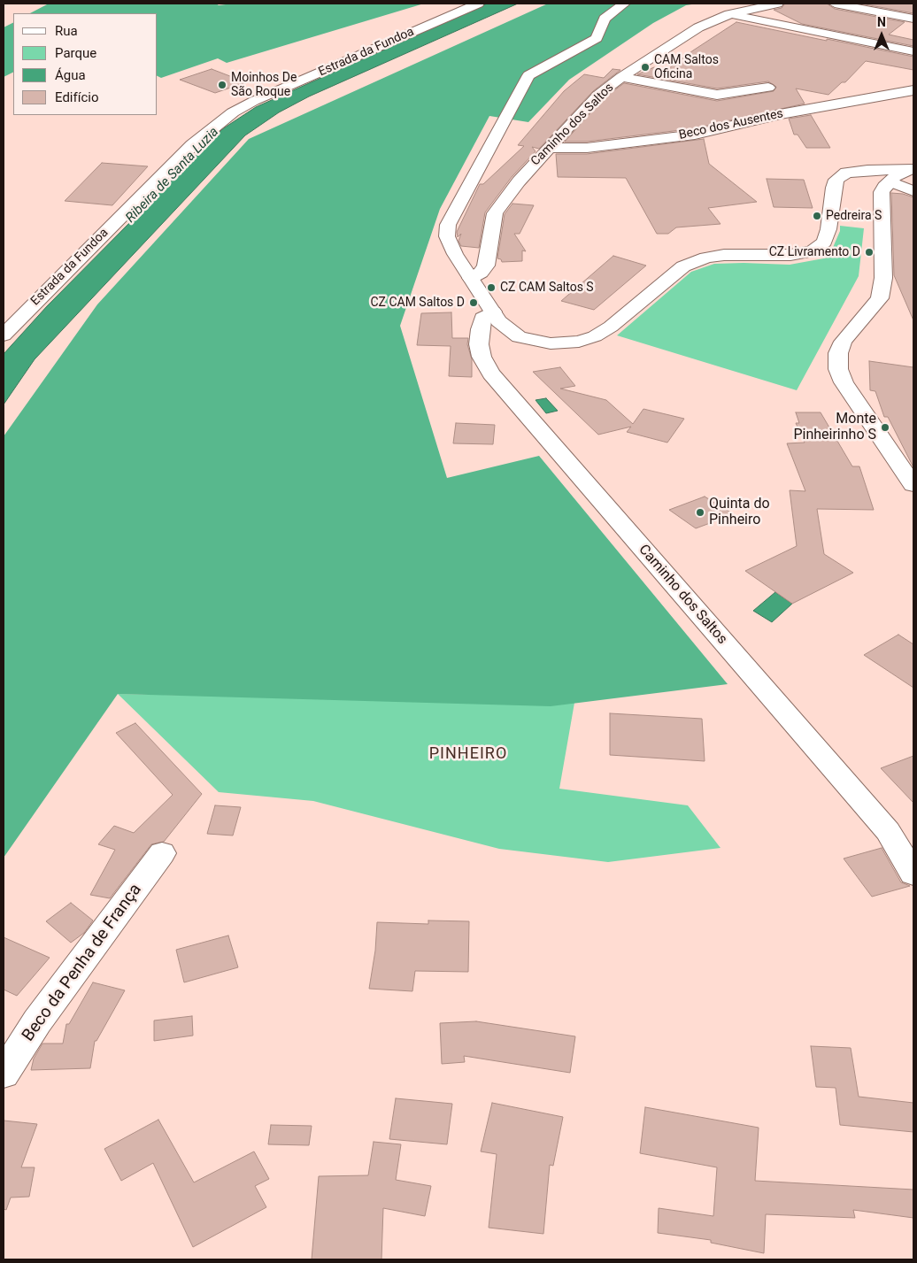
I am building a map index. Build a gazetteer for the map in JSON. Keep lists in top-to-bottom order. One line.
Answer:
{"streets":{"main road":["Estrada da Fundoa","Caminho dos Saltos","Beco dos Ausentes","Beco da Penha de França"]},"crossings":[["Caminho dos Saltos","Beco dos Ausentes"]],"districts":["PINHEIRO"],"water":["Ribeira de Santa Luzia"],"places":["CAM Saltos Oficina","Moinhos De São Roque","Pedreira S","CZ Livramento D","CZ CAM Saltos S","CZ CAM Saltos D","Monte Pinheirinho S","Quinta do Pinheiro"],"legend":["Rua","Parque","Água","Edifício"],"north":"top"}
